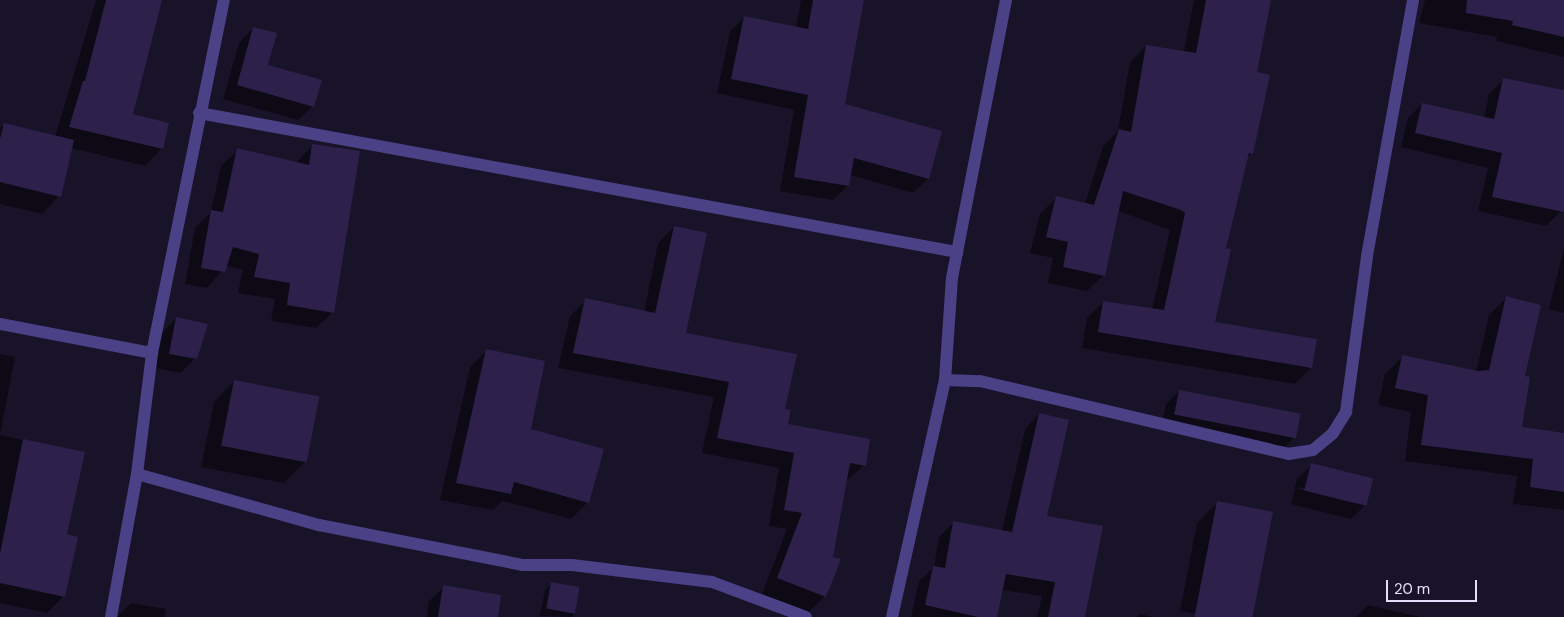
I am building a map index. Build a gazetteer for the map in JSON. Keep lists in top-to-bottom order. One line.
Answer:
{"scale_bar":"20 m"}
